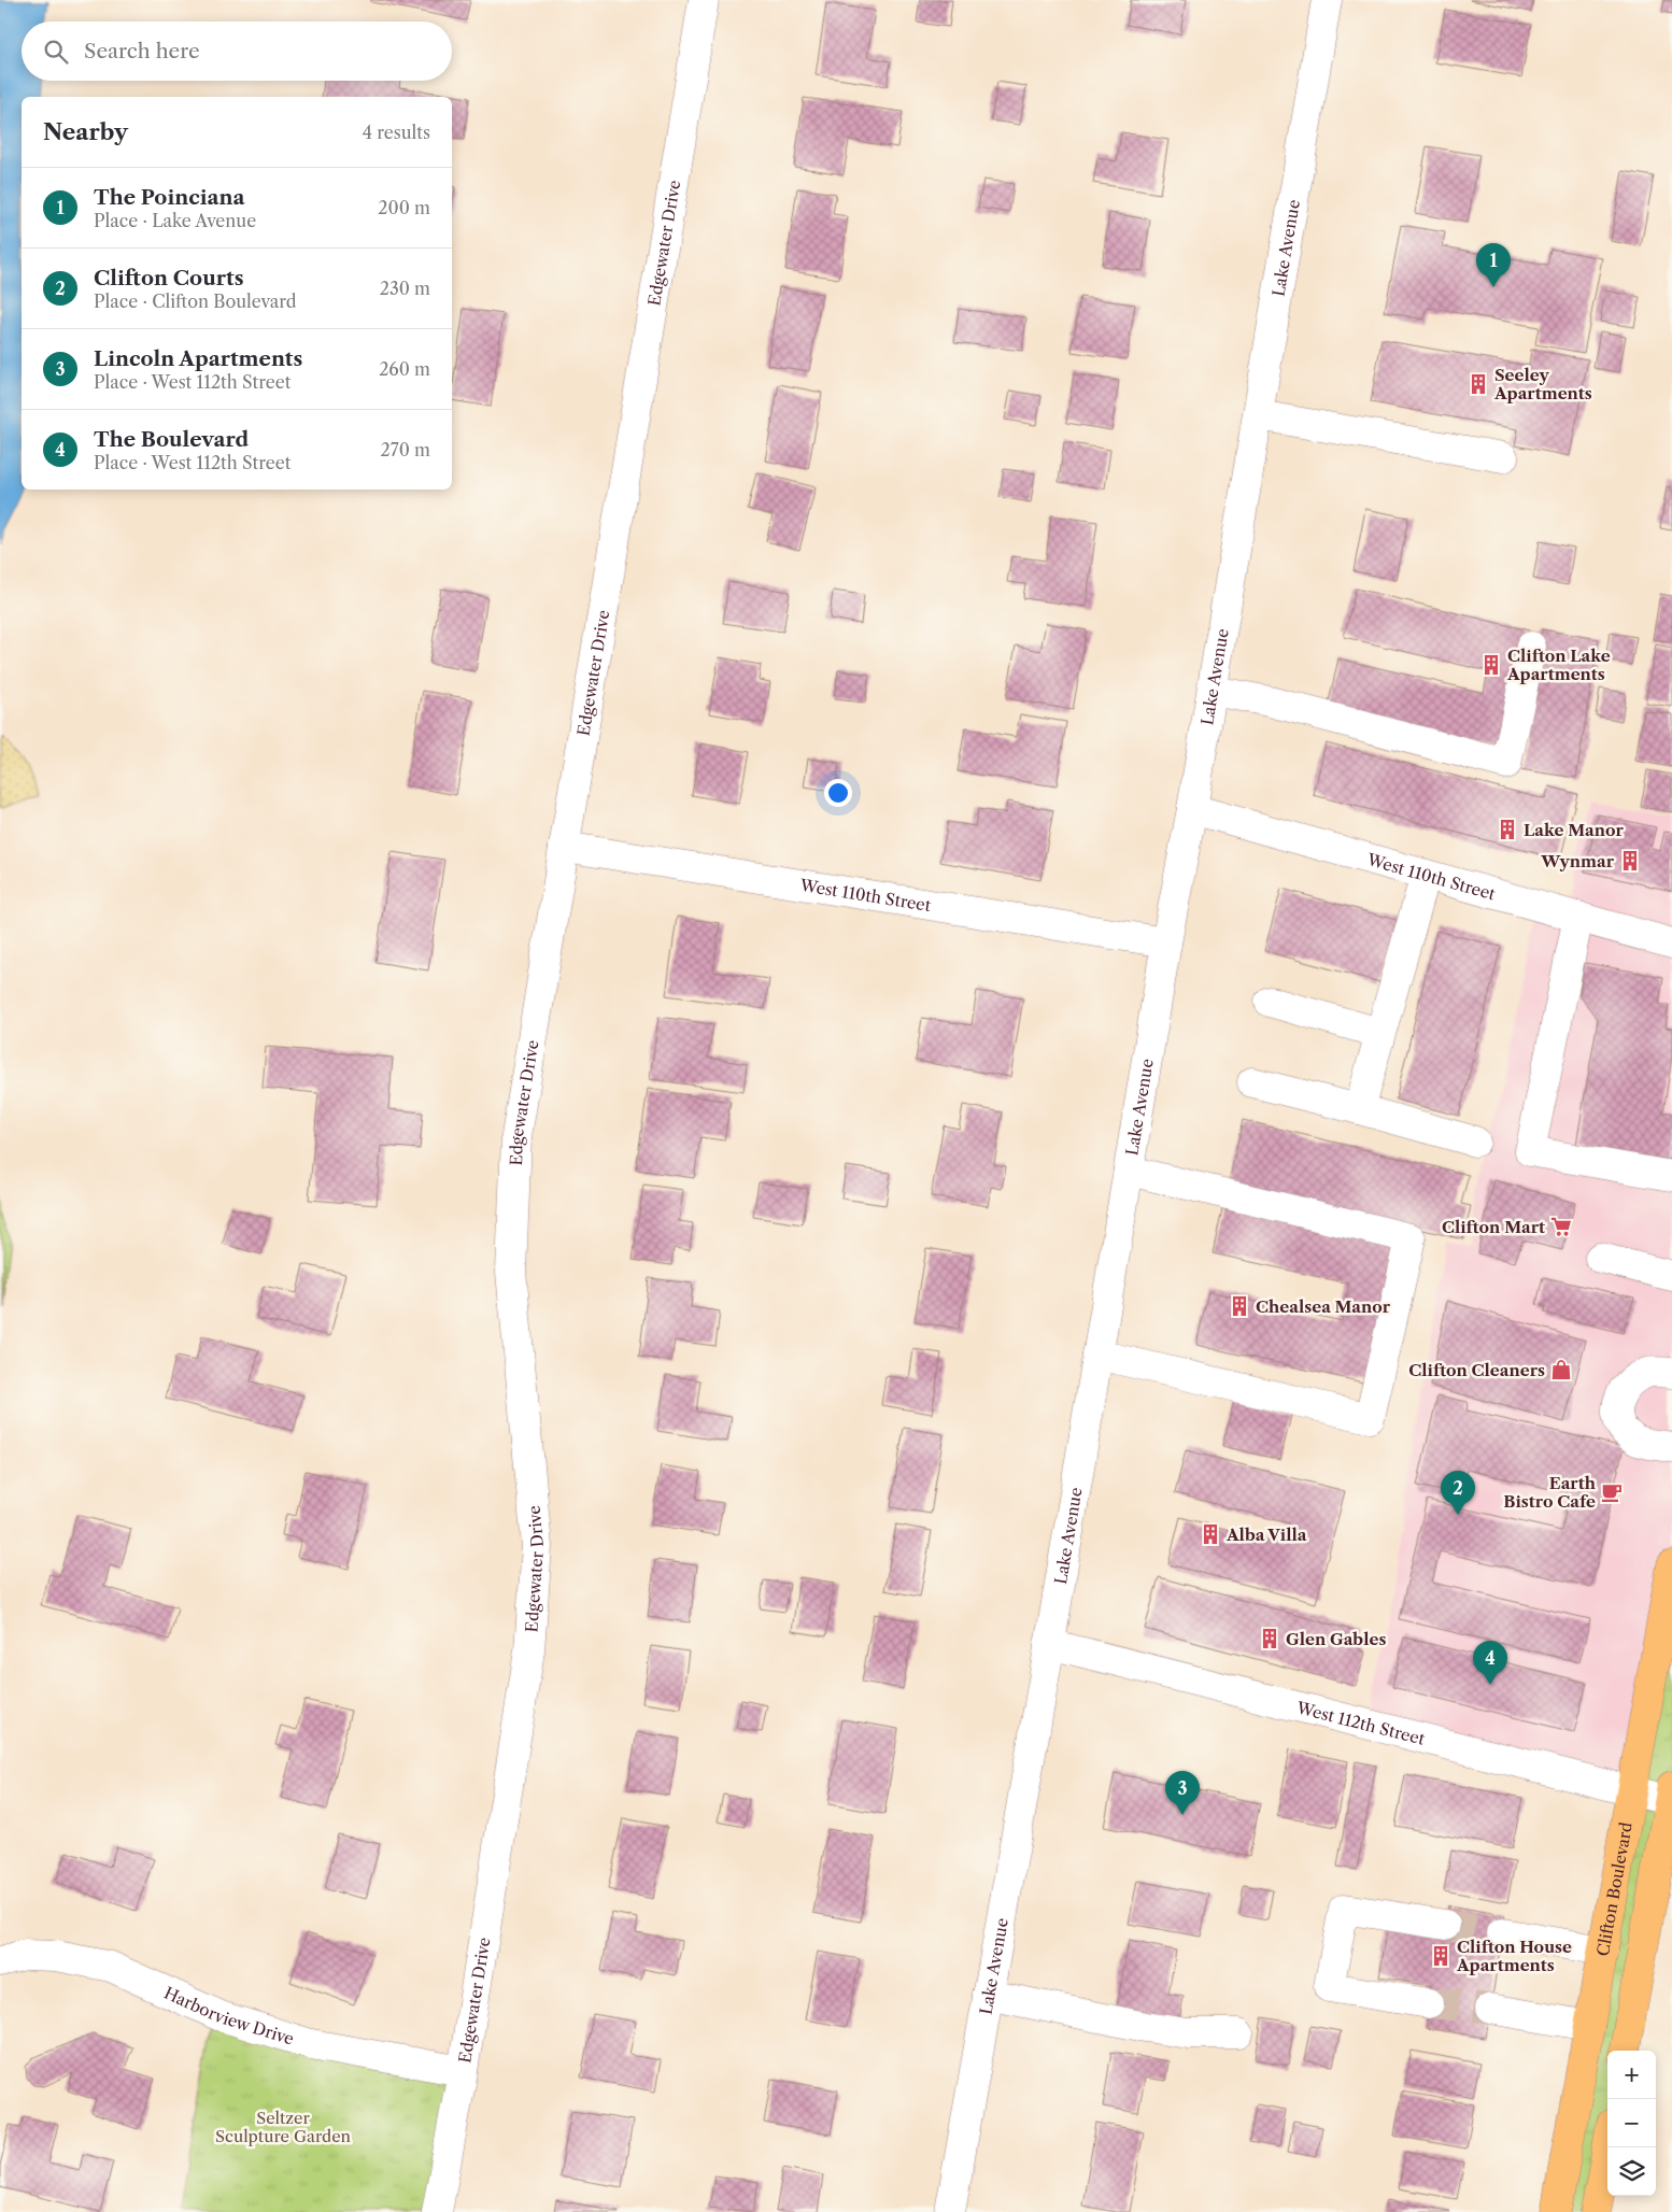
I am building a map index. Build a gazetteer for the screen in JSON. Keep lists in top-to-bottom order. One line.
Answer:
{"streets":{"main road":["Clifton Boulevard"],"street":["Edgewater Drive","Lake Avenue","West 110th Street","West 112th Street","Harborview Drive"]},"crossings":[["Edgewater Drive","West 110th Street"],["Edgewater Drive","Harborview Drive"],["Lake Avenue","West 110th Street"],["Lake Avenue","West 112th Street"],["West 112th Street","Clifton Boulevard"]],"parks":["Seltzer Sculpture Garden"],"places":{"building":["Seeley Apartments","Clifton Lake Apartments","Lake Manor","Wynmar","Chealsea Manor","Alba Villa","Glen Gables","Clifton House Apartments"],"supermarket":["Clifton Mart"],"shop":["Clifton Cleaners"],"cafe":["Earth Bistro Cafe"]},"page":{"search":"Search here","heading":["Nearby","4 results"],"list":[{"mark":"1","name":"The Poinciana","note":"Place · Lake Avenue","value":"200 m"},{"mark":"2","name":"Clifton Courts","note":"Place · Clifton Boulevard","value":"230 m"},{"mark":"3","name":"Lincoln Apartments","note":"Place · West 112th Street","value":"260 m"},{"mark":"4","name":"The Boulevard","note":"Place · West 112th Street","value":"270 m"}],"pins":["1","2","4","3"],"map_buttons":["+","−"]}}
